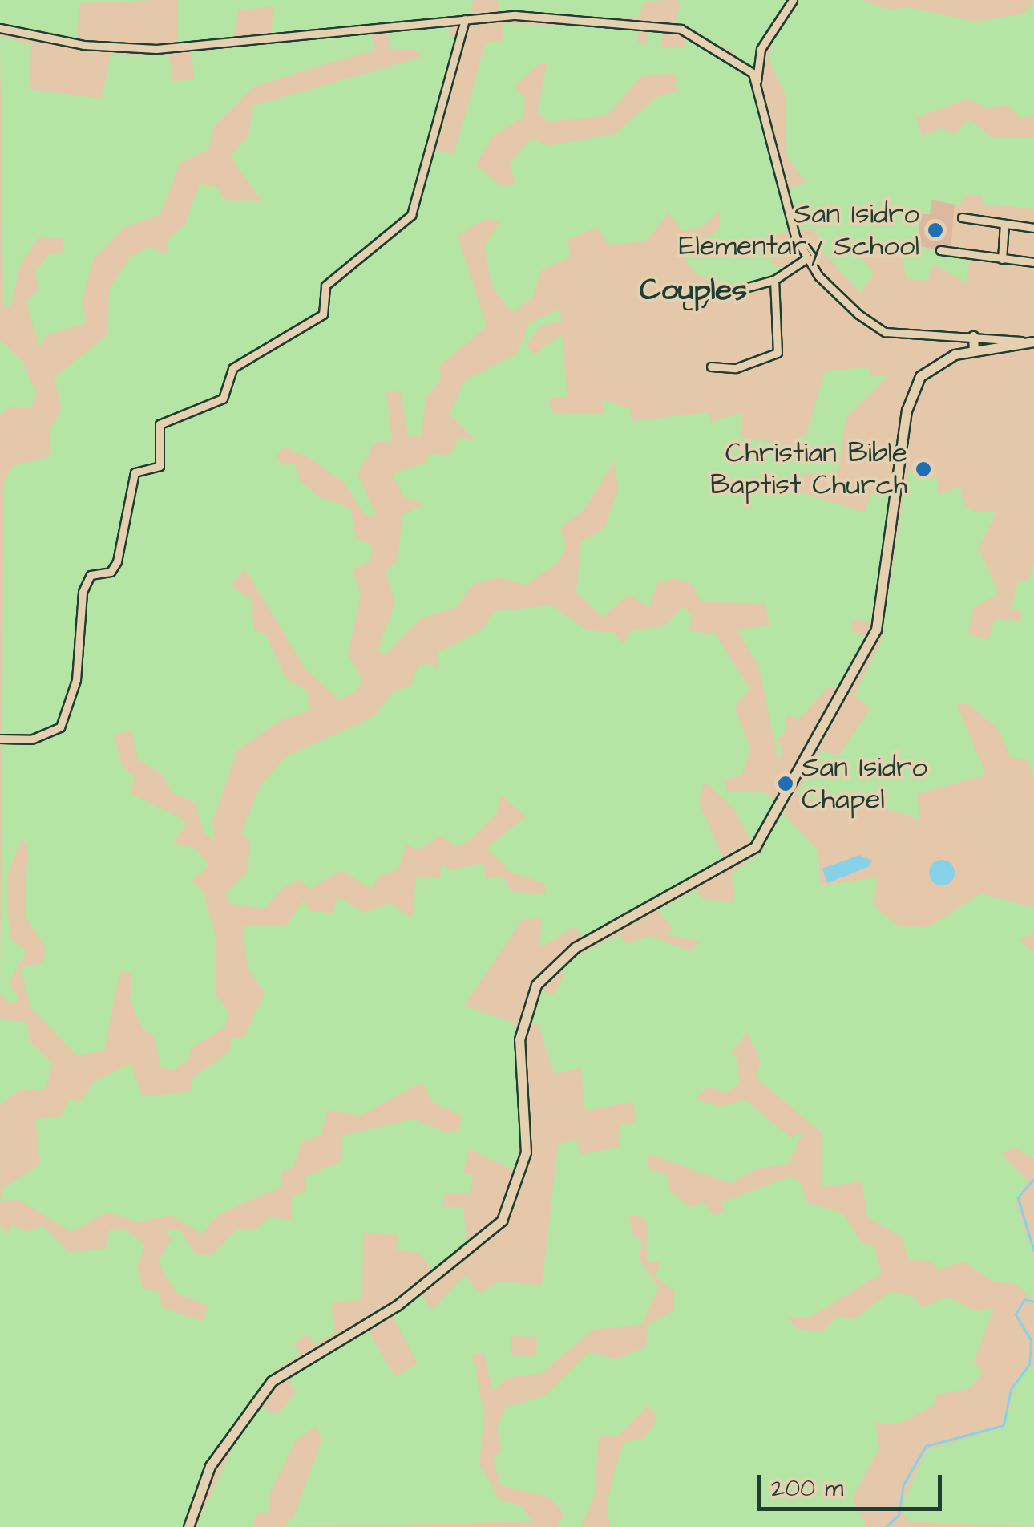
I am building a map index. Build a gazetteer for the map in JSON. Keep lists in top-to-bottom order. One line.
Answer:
{"districts":["Couples"],"places":["San Isidro Elementary School","Christian Bible Baptist Church","San Isidro Chapel"],"scale_bar":"200 m"}
